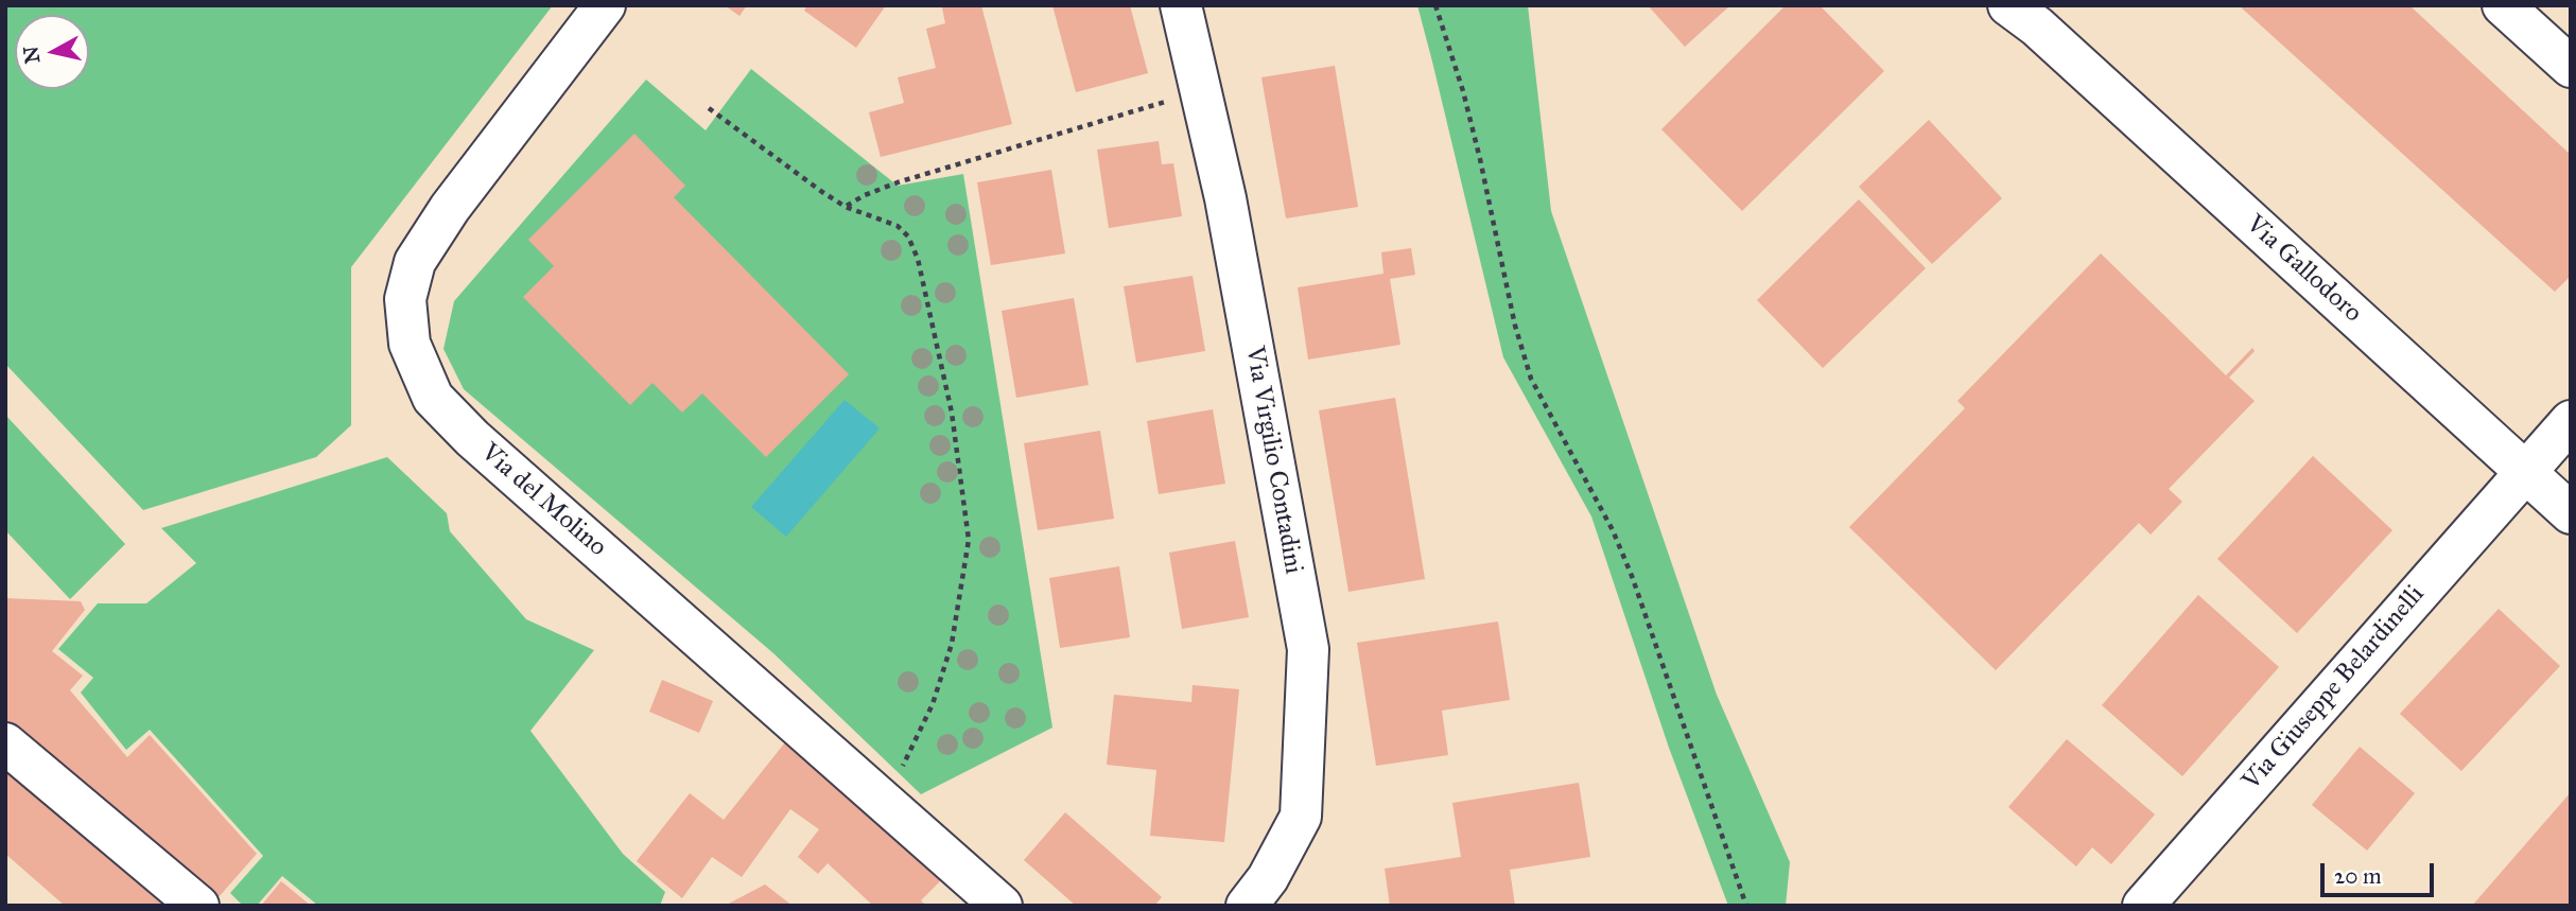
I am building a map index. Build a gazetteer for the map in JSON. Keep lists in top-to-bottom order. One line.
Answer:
{"streets":{"street":["Via Gallodoro","Via Virgilio Contadini","Via del Molino","Via Giuseppe Belardinelli"]},"crossings":[["Via Gallodoro","Via Giuseppe Belardinelli"]],"scale_bar":"20 m","north":"left"}
